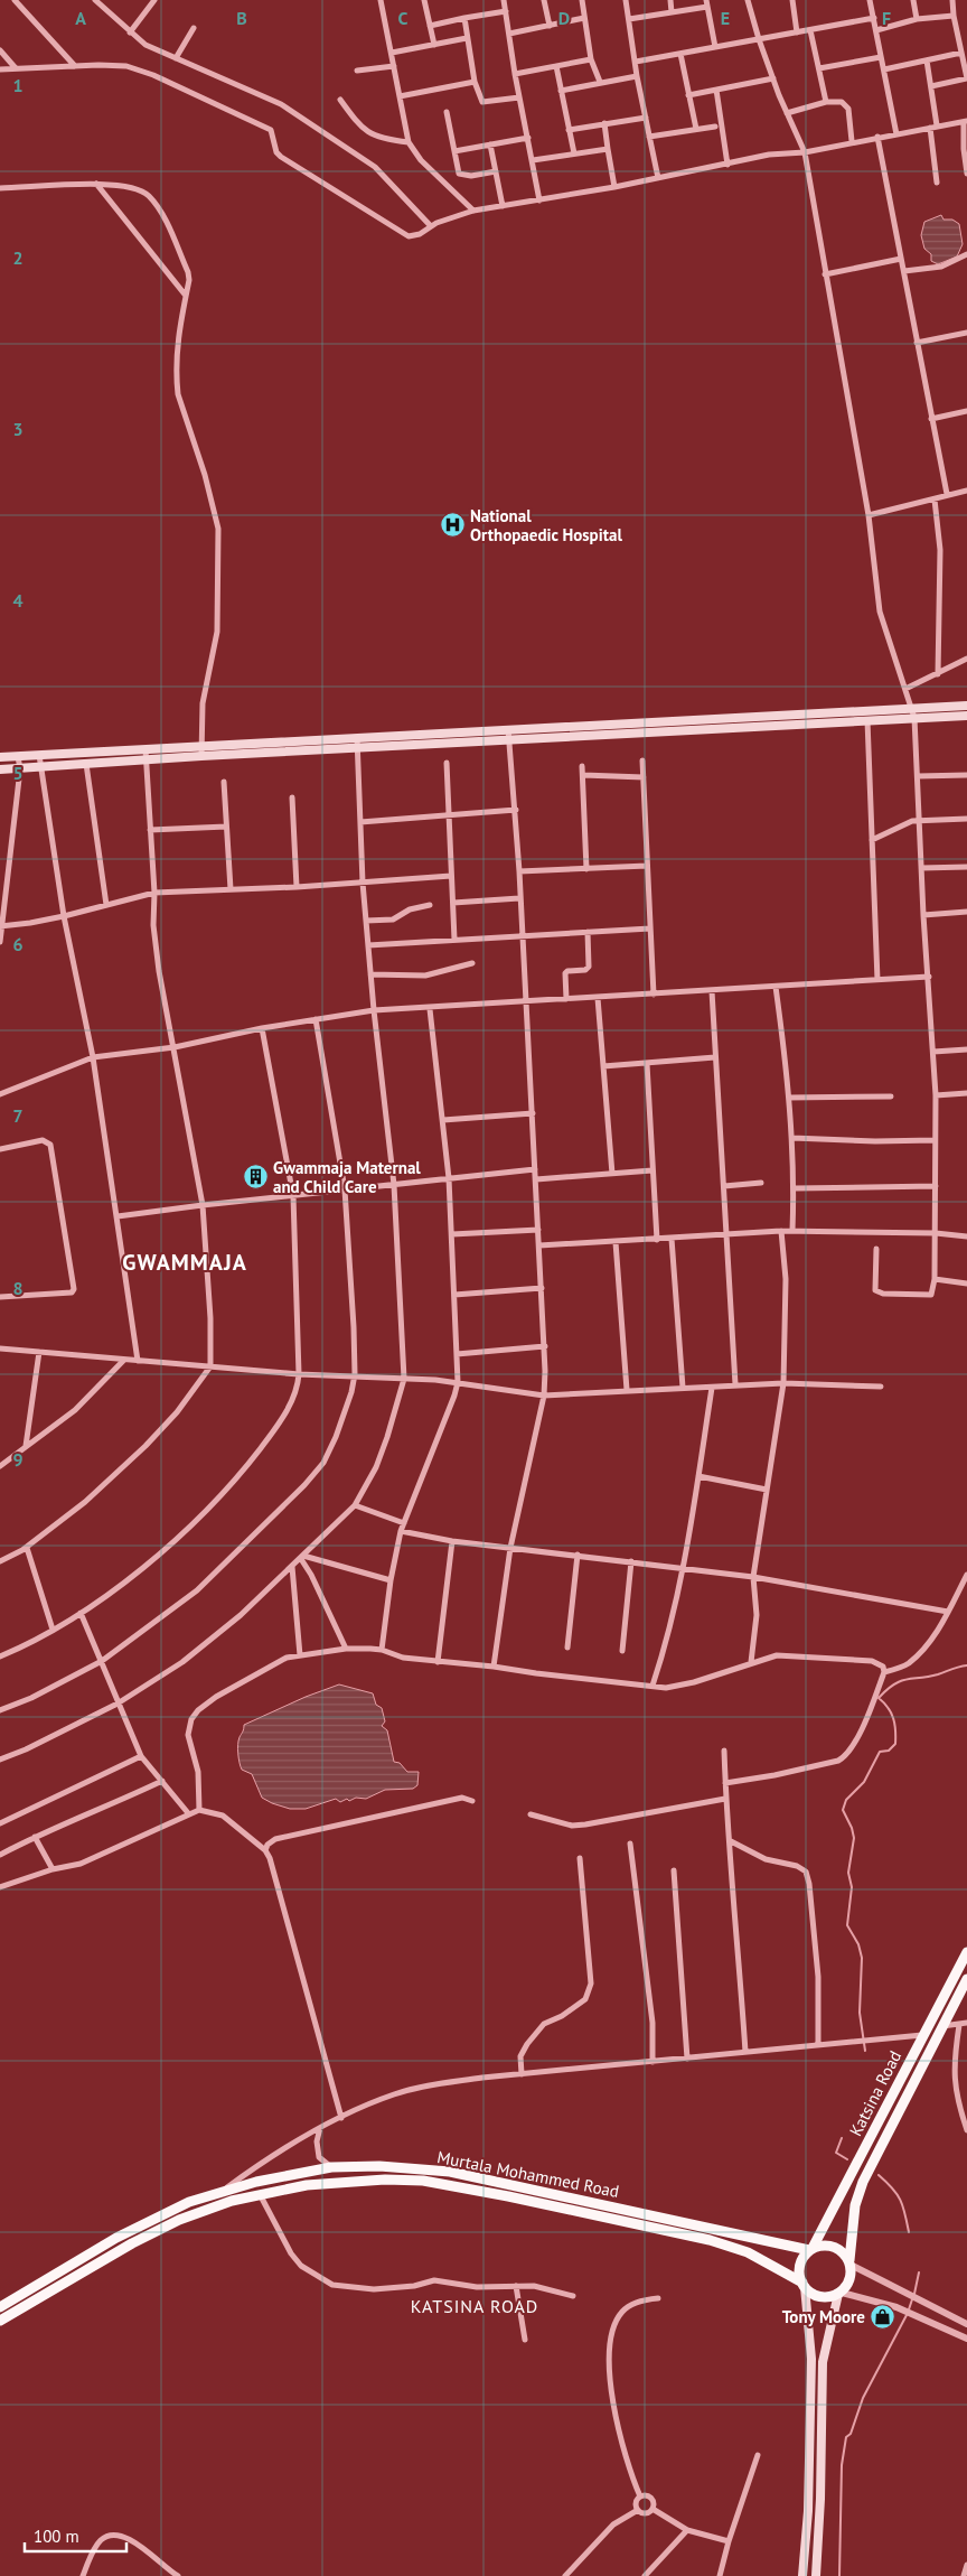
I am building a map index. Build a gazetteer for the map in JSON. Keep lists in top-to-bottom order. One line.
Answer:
{"streets":{"highway":["Katsina Road","Murtala Mohammed Road"]},"crossings":[["Katsina Road","Murtala Mohammed Road"]],"districts":["GWAMMAJA","KATSINA ROAD"],"places":{"hospital":["National Orthopaedic Hospital"],"building":["Gwammaja Maternal and Child Care"],"shop":["Tony Moore"]},"scale_bar":"100 m","grid":{"columns":["A","B","C","D","E","F"],"rows":["1","2","3","4","5","6","7","8","9"]}}
